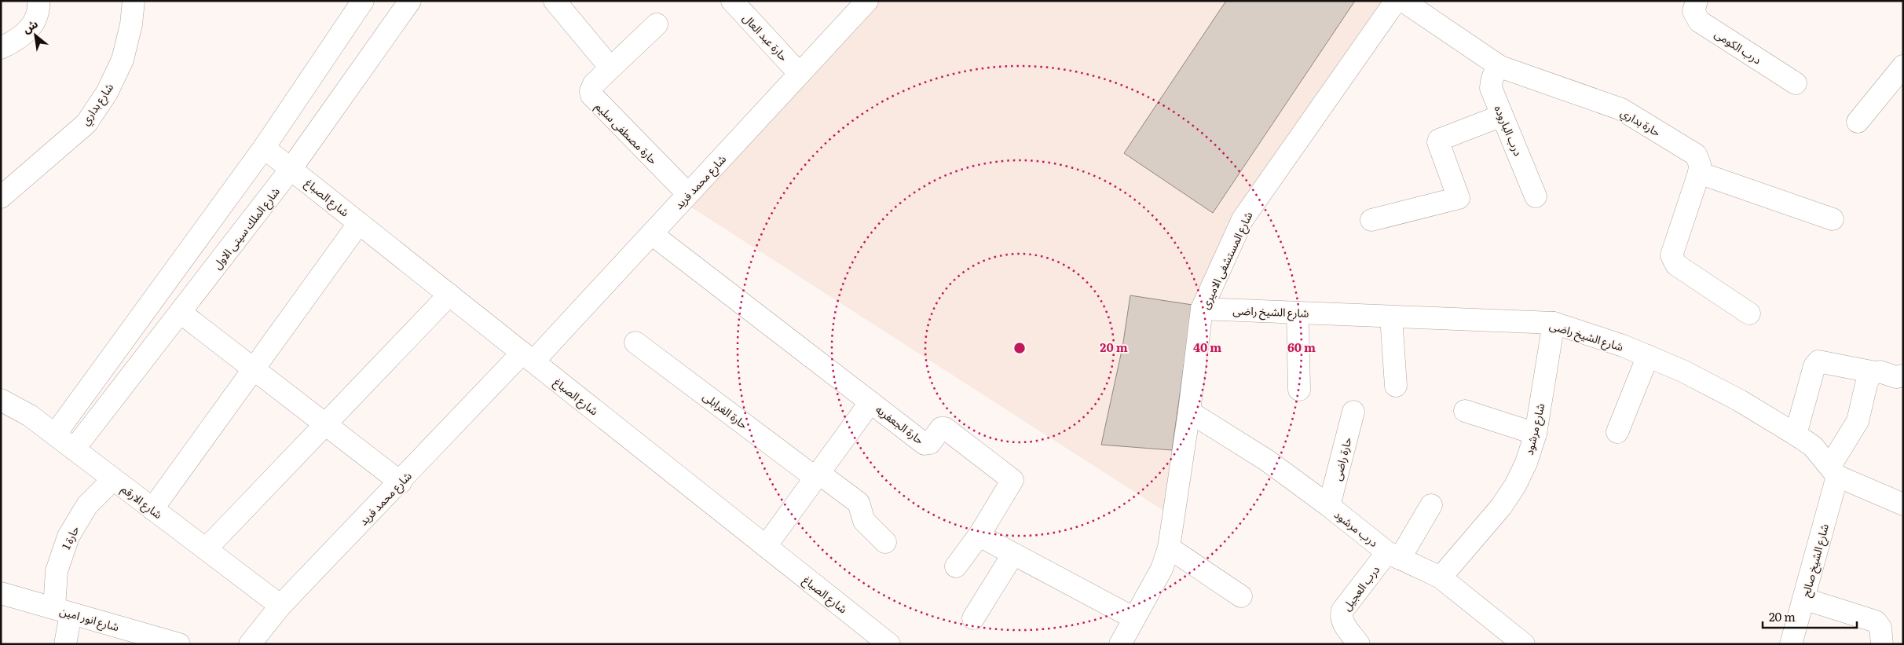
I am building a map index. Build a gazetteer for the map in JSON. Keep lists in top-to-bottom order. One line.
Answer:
{"streets":{"street":["حارة عبد العال","درب الكومى","شارع بداري","حارة بداري","درب الباروده","حارة مصطفى سليم","شارع محمد فريد","شارع الصباغ","شارع الملك سيتى الاول","شارع المستشفى الاميرى","شارع الشيخ راضى","حارة الغرابلى","حارة الجعفريه","شارع مرشود","حارة راضى","شارع الارقم","درب مرشود","حارة 1","شارع الشيخ صالح","درب العجيل","شارع انور امين"]},"crossings":[["حارة عبد العال","شارع محمد فريد"],["حارة بداري","درب الباروده"],["حارة مصطفى سليم","شارع محمد فريد"],["شارع محمد فريد","شارع الصباغ"],["شارع محمد فريد","حارة الجعفريه"],["شارع محمد فريد","شارع الارقم"],["شارع الصباغ","شارع الملك سيتى الاول"],["شارع الملك سيتى الاول","شارع الارقم"],["شارع المستشفى الاميرى","شارع الشيخ راضى"],["شارع المستشفى الاميرى","درب مرشود"],["شارع الشيخ راضى","شارع مرشود"],["شارع الشيخ راضى","شارع الشيخ صالح"],["شارع مرشود","درب مرشود"],["حارة راضى","درب مرشود"],["شارع الارقم","حارة 1"],["درب مرشود","درب العجيل"],["حارة 1","شارع انور امين"]],"scale_bar":"20 m","north":"top left","rings":["20 m","40 m","60 m"]}
